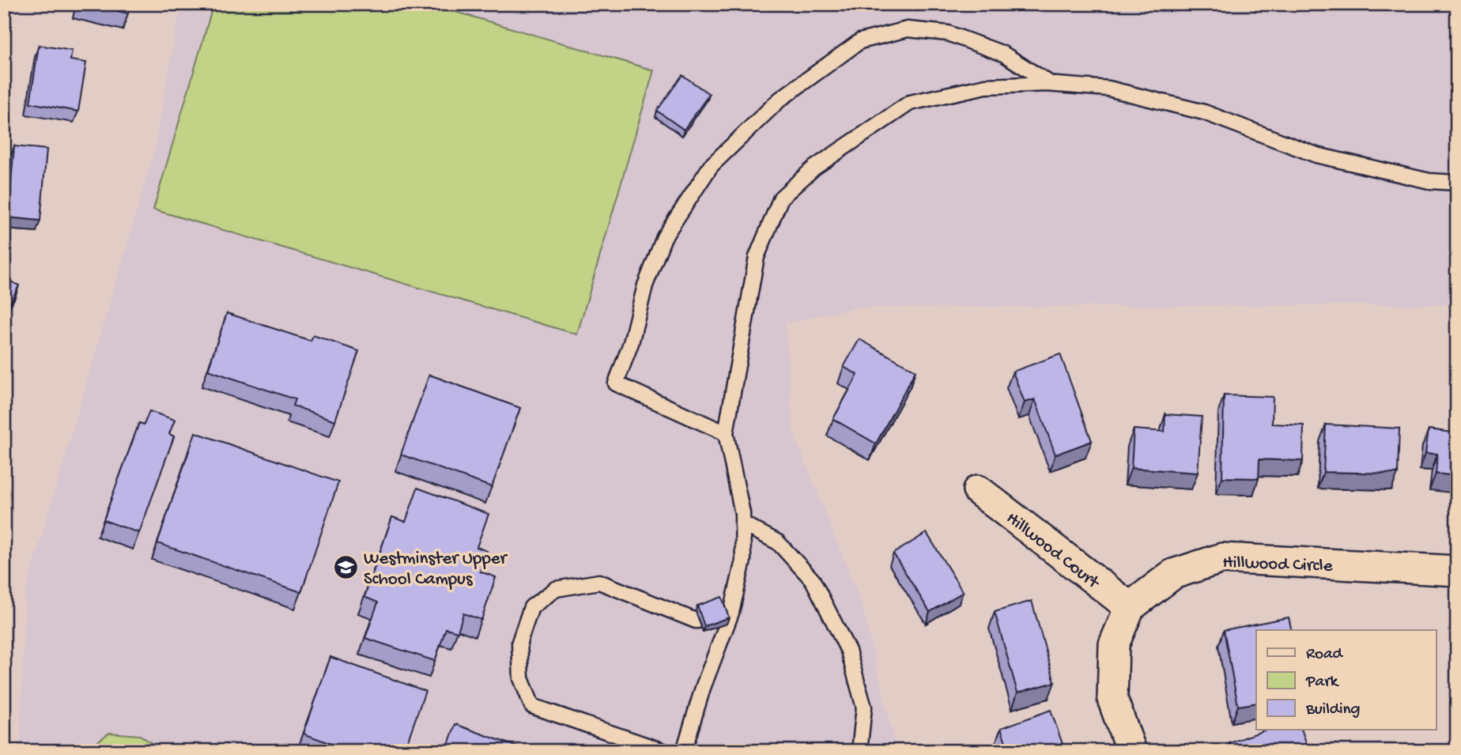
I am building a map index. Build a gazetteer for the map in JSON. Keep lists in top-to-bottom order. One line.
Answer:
{"streets":{"street":["Hillwood Court","Hillwood Circle"]},"crossings":[["Hillwood Court","Hillwood Circle"]],"places":{"school or university":["Westminster Upper School Campus"]},"legend":["Road","Park","Building"]}
